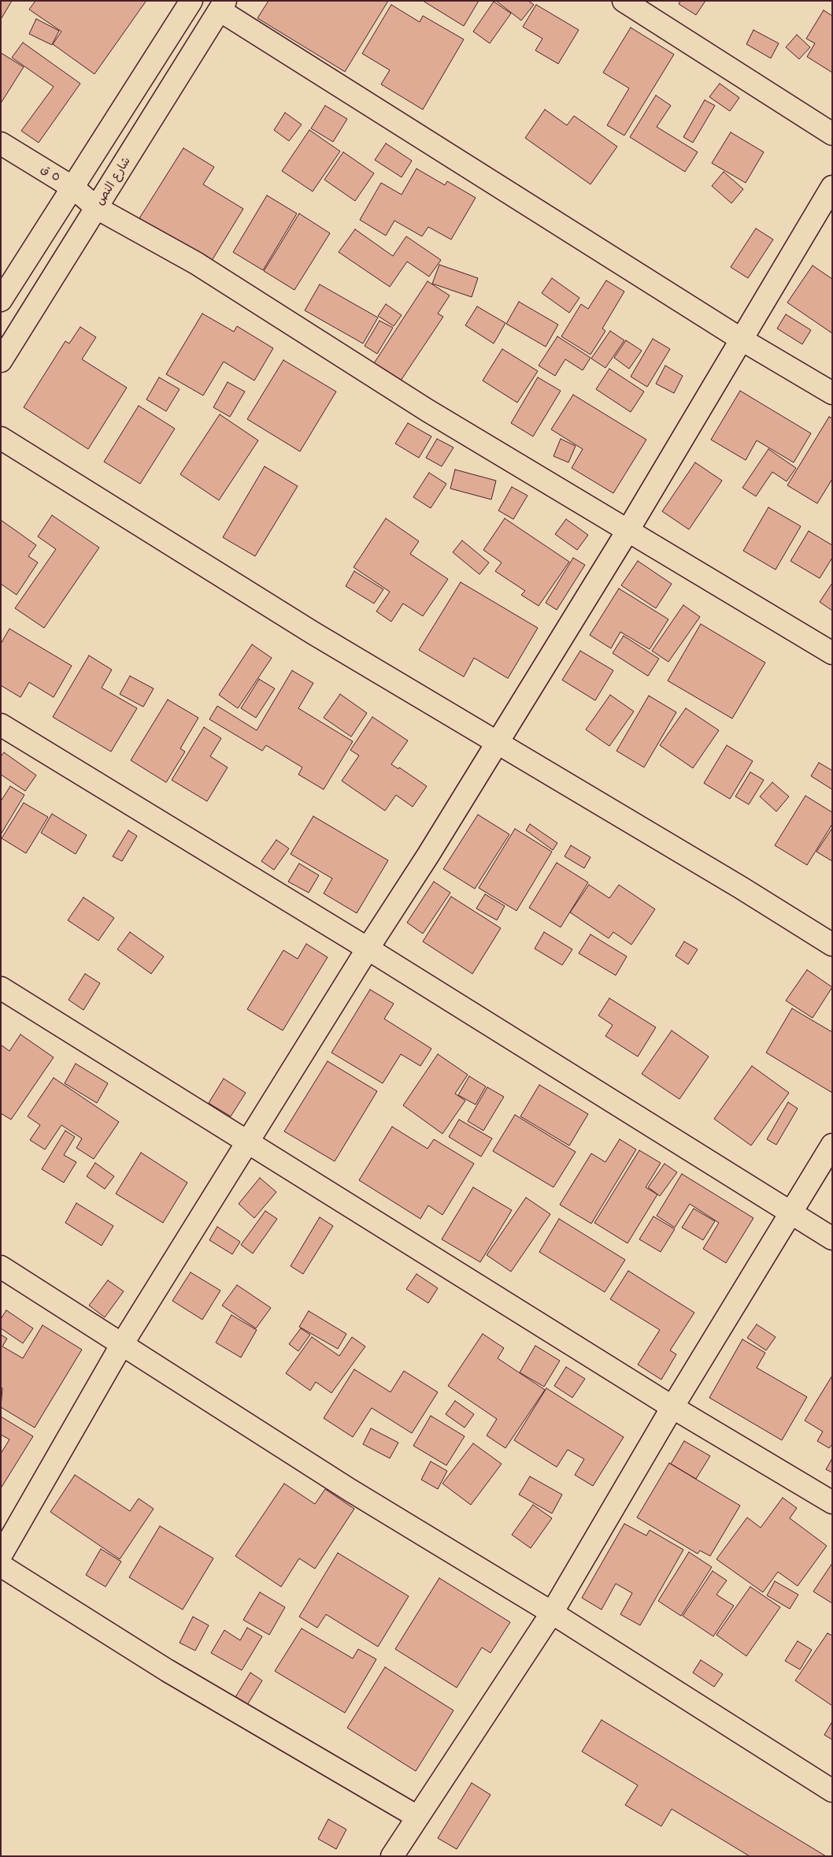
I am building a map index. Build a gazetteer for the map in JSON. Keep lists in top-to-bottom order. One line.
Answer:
{"streets":{"street":["٥ ق","شارع النص"]},"crossings":[["٥ ق","شارع النص"]]}
